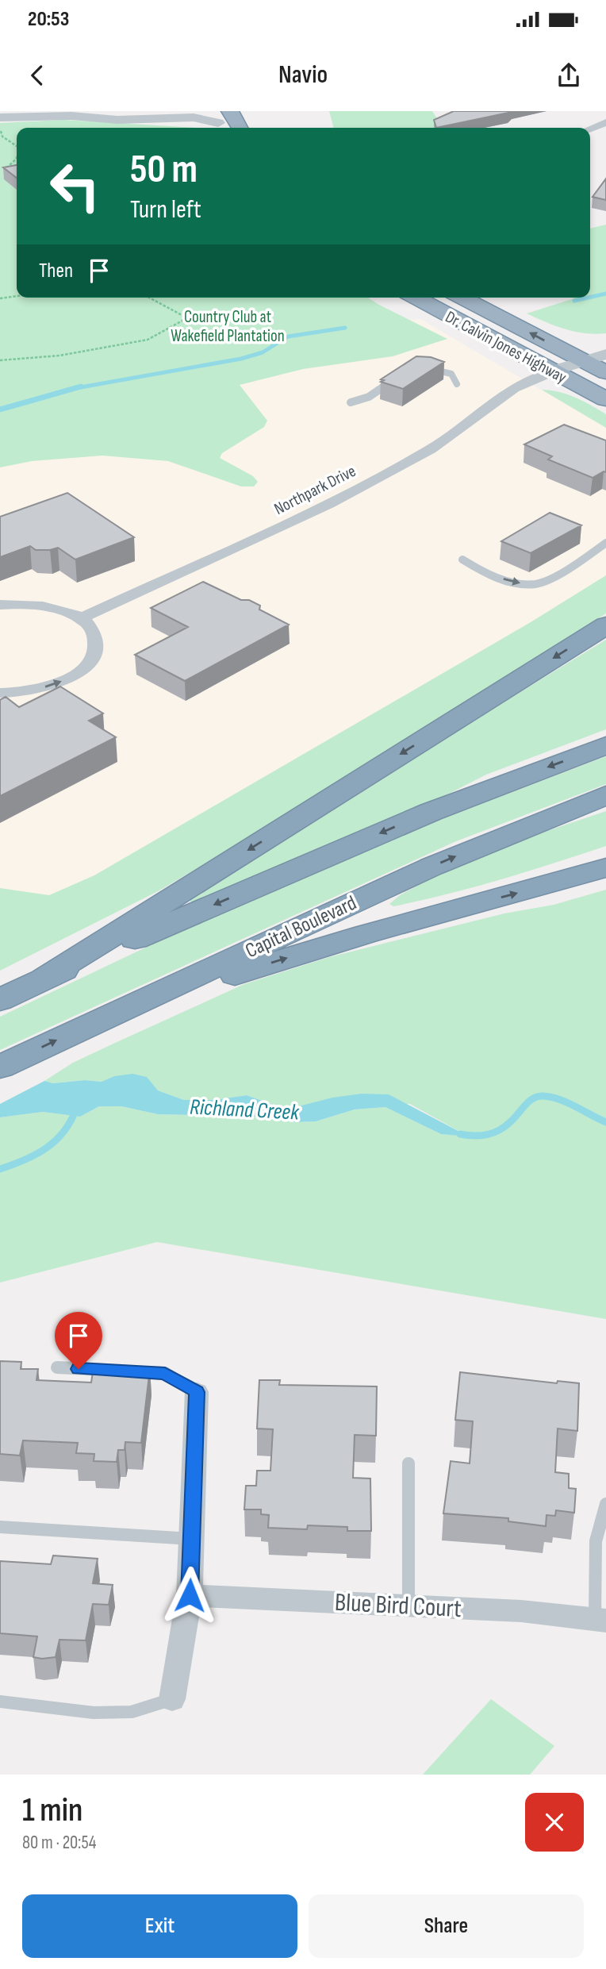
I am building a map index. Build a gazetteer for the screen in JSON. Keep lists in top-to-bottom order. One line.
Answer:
{"streets":{"highway":["Dr. Calvin Jones Highway","Capital Boulevard"],"street":["Northpark Drive","Blue Bird Court"]},"crossings":[["Dr. Calvin Jones Highway","Northpark Drive"]],"water":["Richland Creek"],"parks":["Country Club at Wakefield Plantation"],"page":{"status":"20:53","header":"Navio","turn":["50 m","Turn left"],"then":"Then","heading":["1 min","80 m · 20:54"],"buttons":["Exit","Share"]}}
